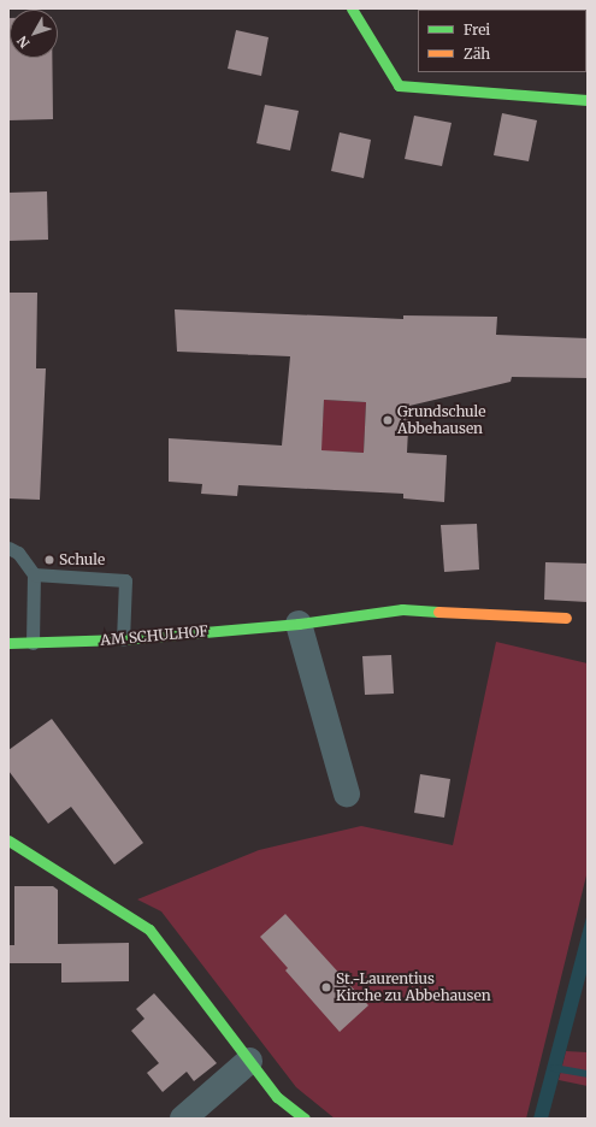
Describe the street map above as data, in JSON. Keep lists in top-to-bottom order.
{
  "streets": {
    "street": ["AM SCHULHOF"]
  },
  "places": ["Grundschule Abbehausen", "Schule", "St.-Laurentius Kirche zu Abbehausen"],
  "legend": ["Frei", "Zäh"],
  "north": "bottom left"
}
